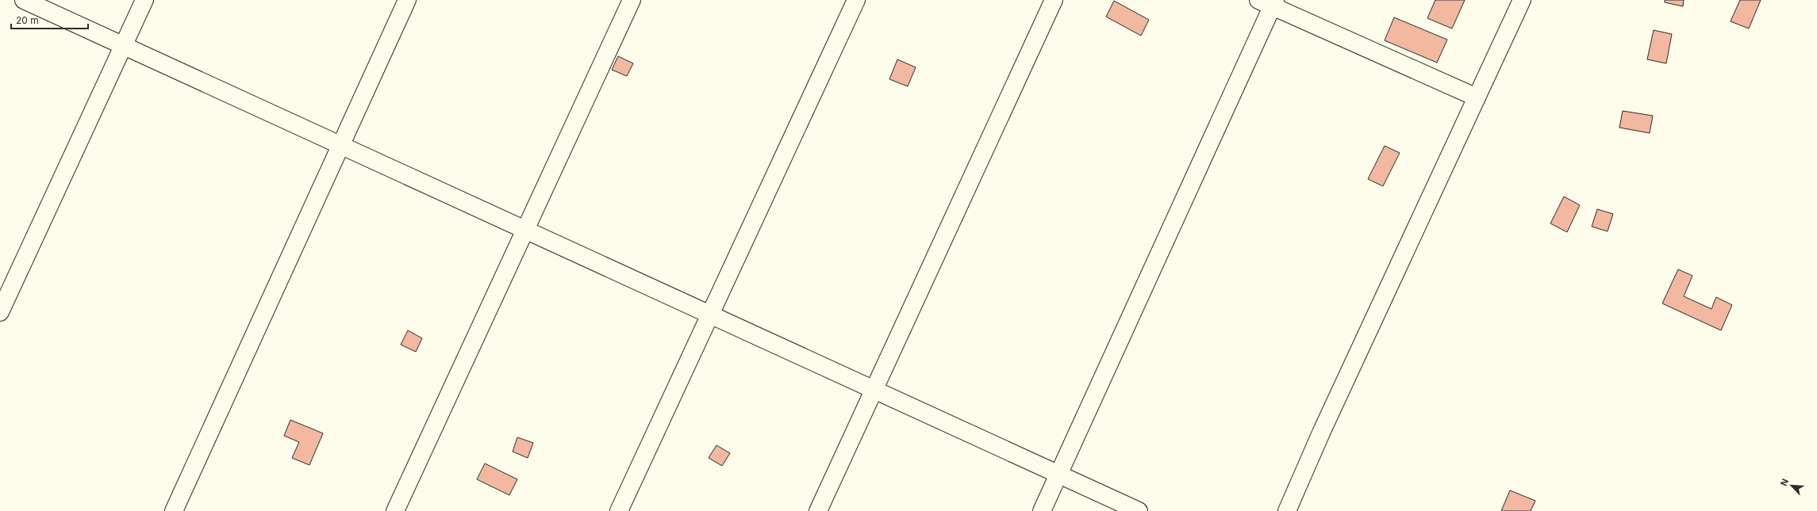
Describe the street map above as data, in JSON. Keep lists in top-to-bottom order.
{
  "scale_bar": "20 m",
  "north": "top left"
}
